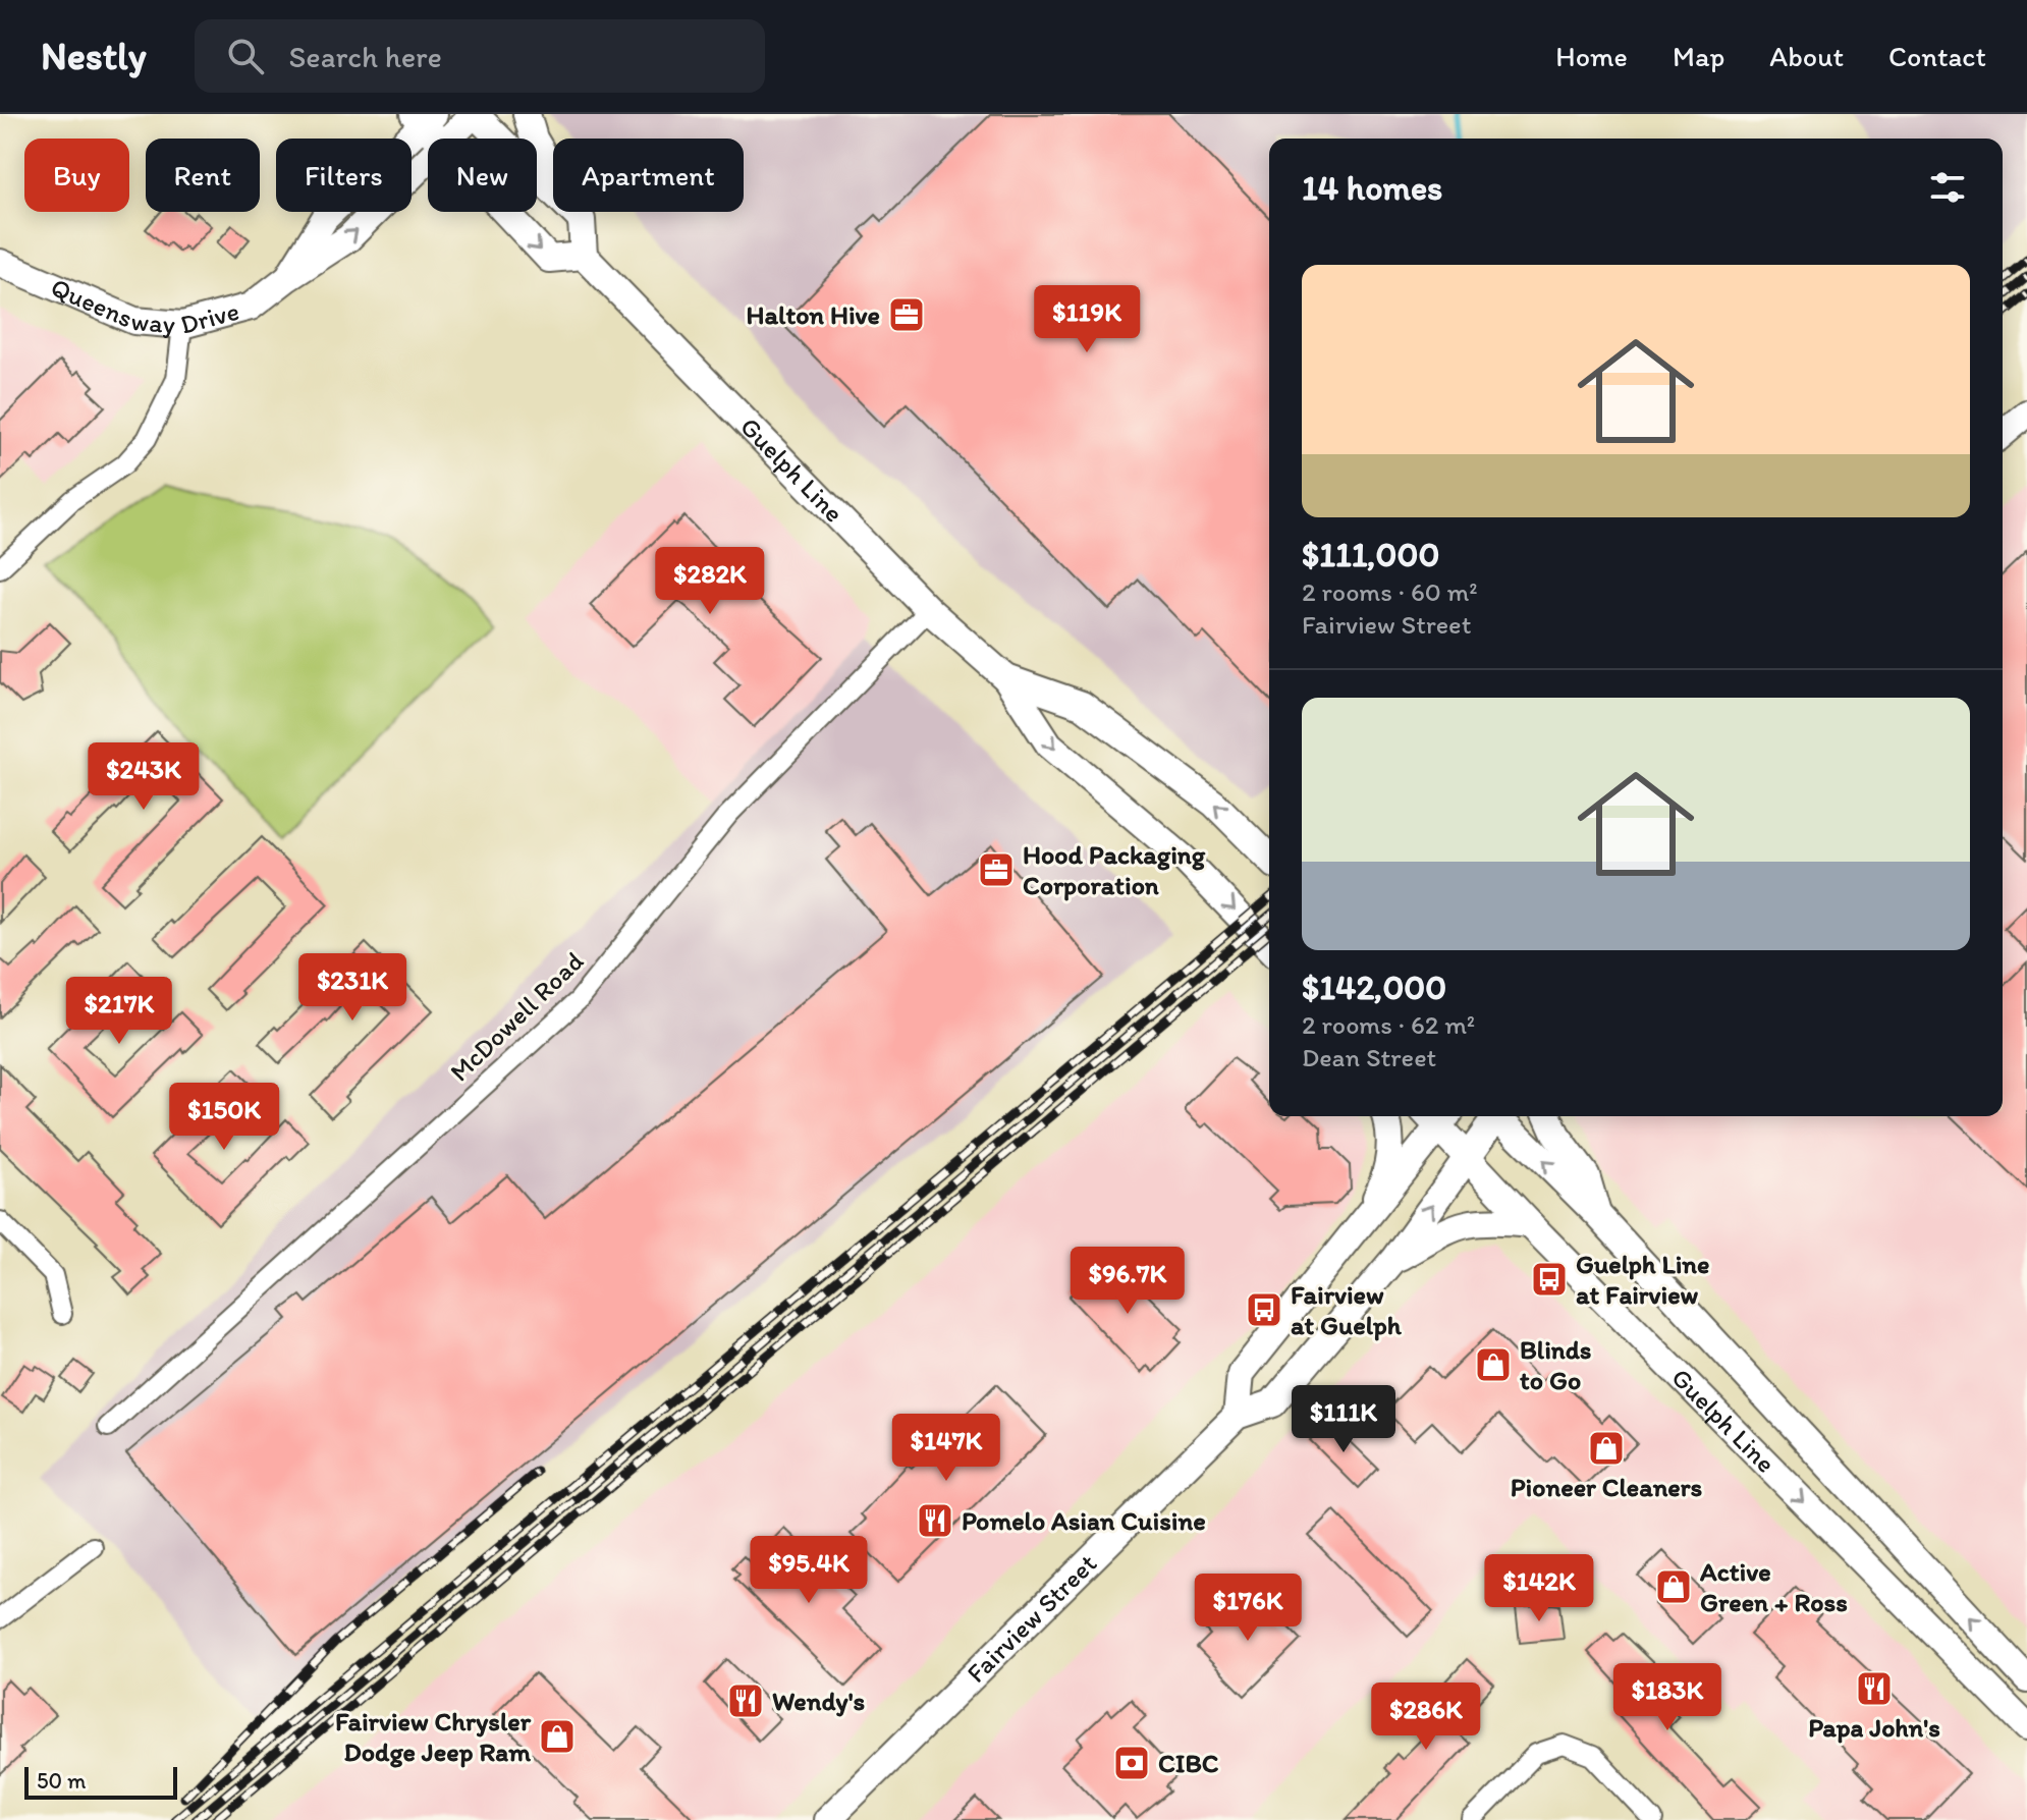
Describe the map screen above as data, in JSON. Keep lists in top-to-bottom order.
{
  "streets": {
    "main road": ["Queensway Drive", "Guelph Line", "Fairview Street"],
    "street": ["McDowell Road"]
  },
  "crossings": [
    ["Guelph Line", "McDowell Road"],
    ["Guelph Line", "Fairview Street"]
  ],
  "places": {
    "office": ["Halton Hive", "Hood Packaging Corporation"],
    "bus stop": ["Guelph Line at Fairview", "Fairview at Guelph"],
    "shop": [
      "Blinds to Go",
      "Pioneer Cleaners",
      "Active Green + Ross",
      "Fairview Chrysler Dodge Jeep Ram"
    ],
    "restaurant": ["Pomelo Asian Cuisine", "Papa John's", "Wendy's"],
    "bank": ["CIBC"]
  },
  "scale_bar": "50 m",
  "page": {
    "header": "Nestly",
    "search": "Search here",
    "nav": [
      "Home",
      "Map",
      "About",
      "Contact"
    ],
    "chip": [
      "Buy",
      "Rent",
      "Filters",
      "New",
      "Apartment"
    ],
    "heading": "14 homes",
    "list": [
      {
        "name": "$111,000",
        "note": "2 rooms · 60 m² · Fairview Street"
      },
      {
        "name": "$142,000",
        "note": "2 rooms · 62 m² · Dean Street"
      }
    ],
    "price": [
      "$119K",
      "$282K",
      "$243K",
      "$231K",
      "$217K",
      "$150K",
      "$96.7K",
      "$111K",
      "$147K",
      "$95.4K",
      "$142K",
      "$176K",
      "$183K",
      "$286K"
    ],
    "scale": "50 m"
  }
}
